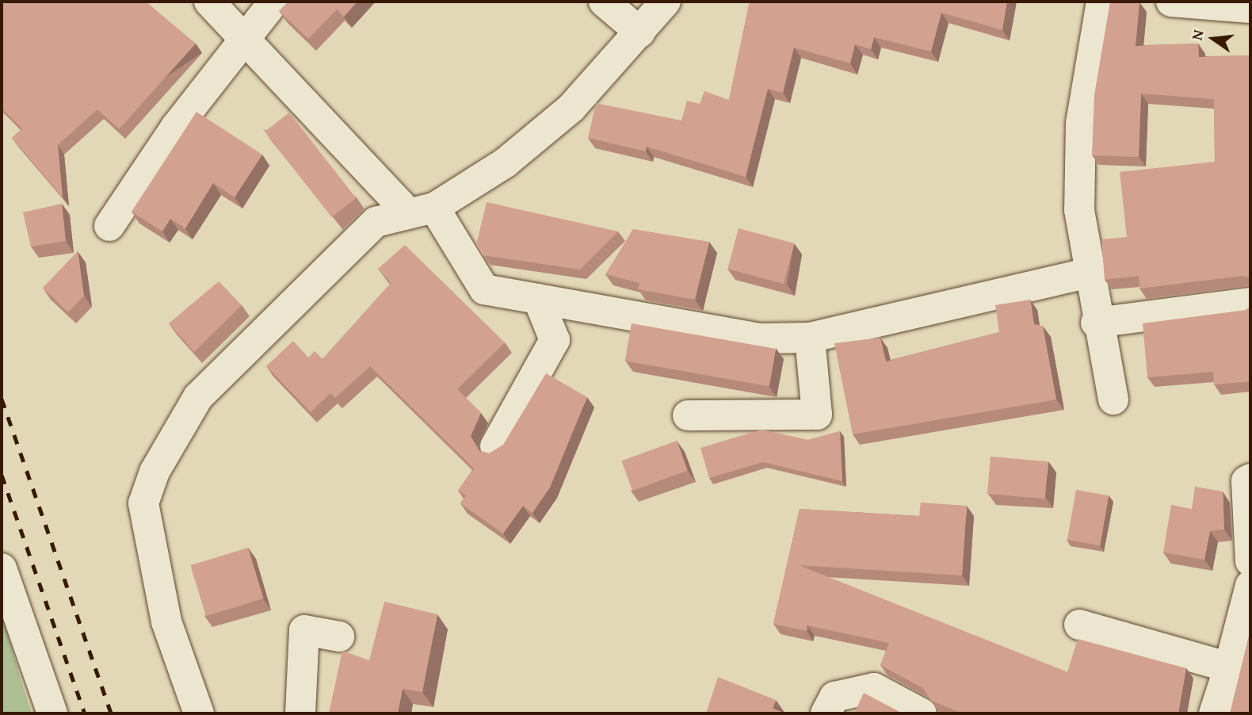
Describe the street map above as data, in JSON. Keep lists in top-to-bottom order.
{
  "north": "left"
}
